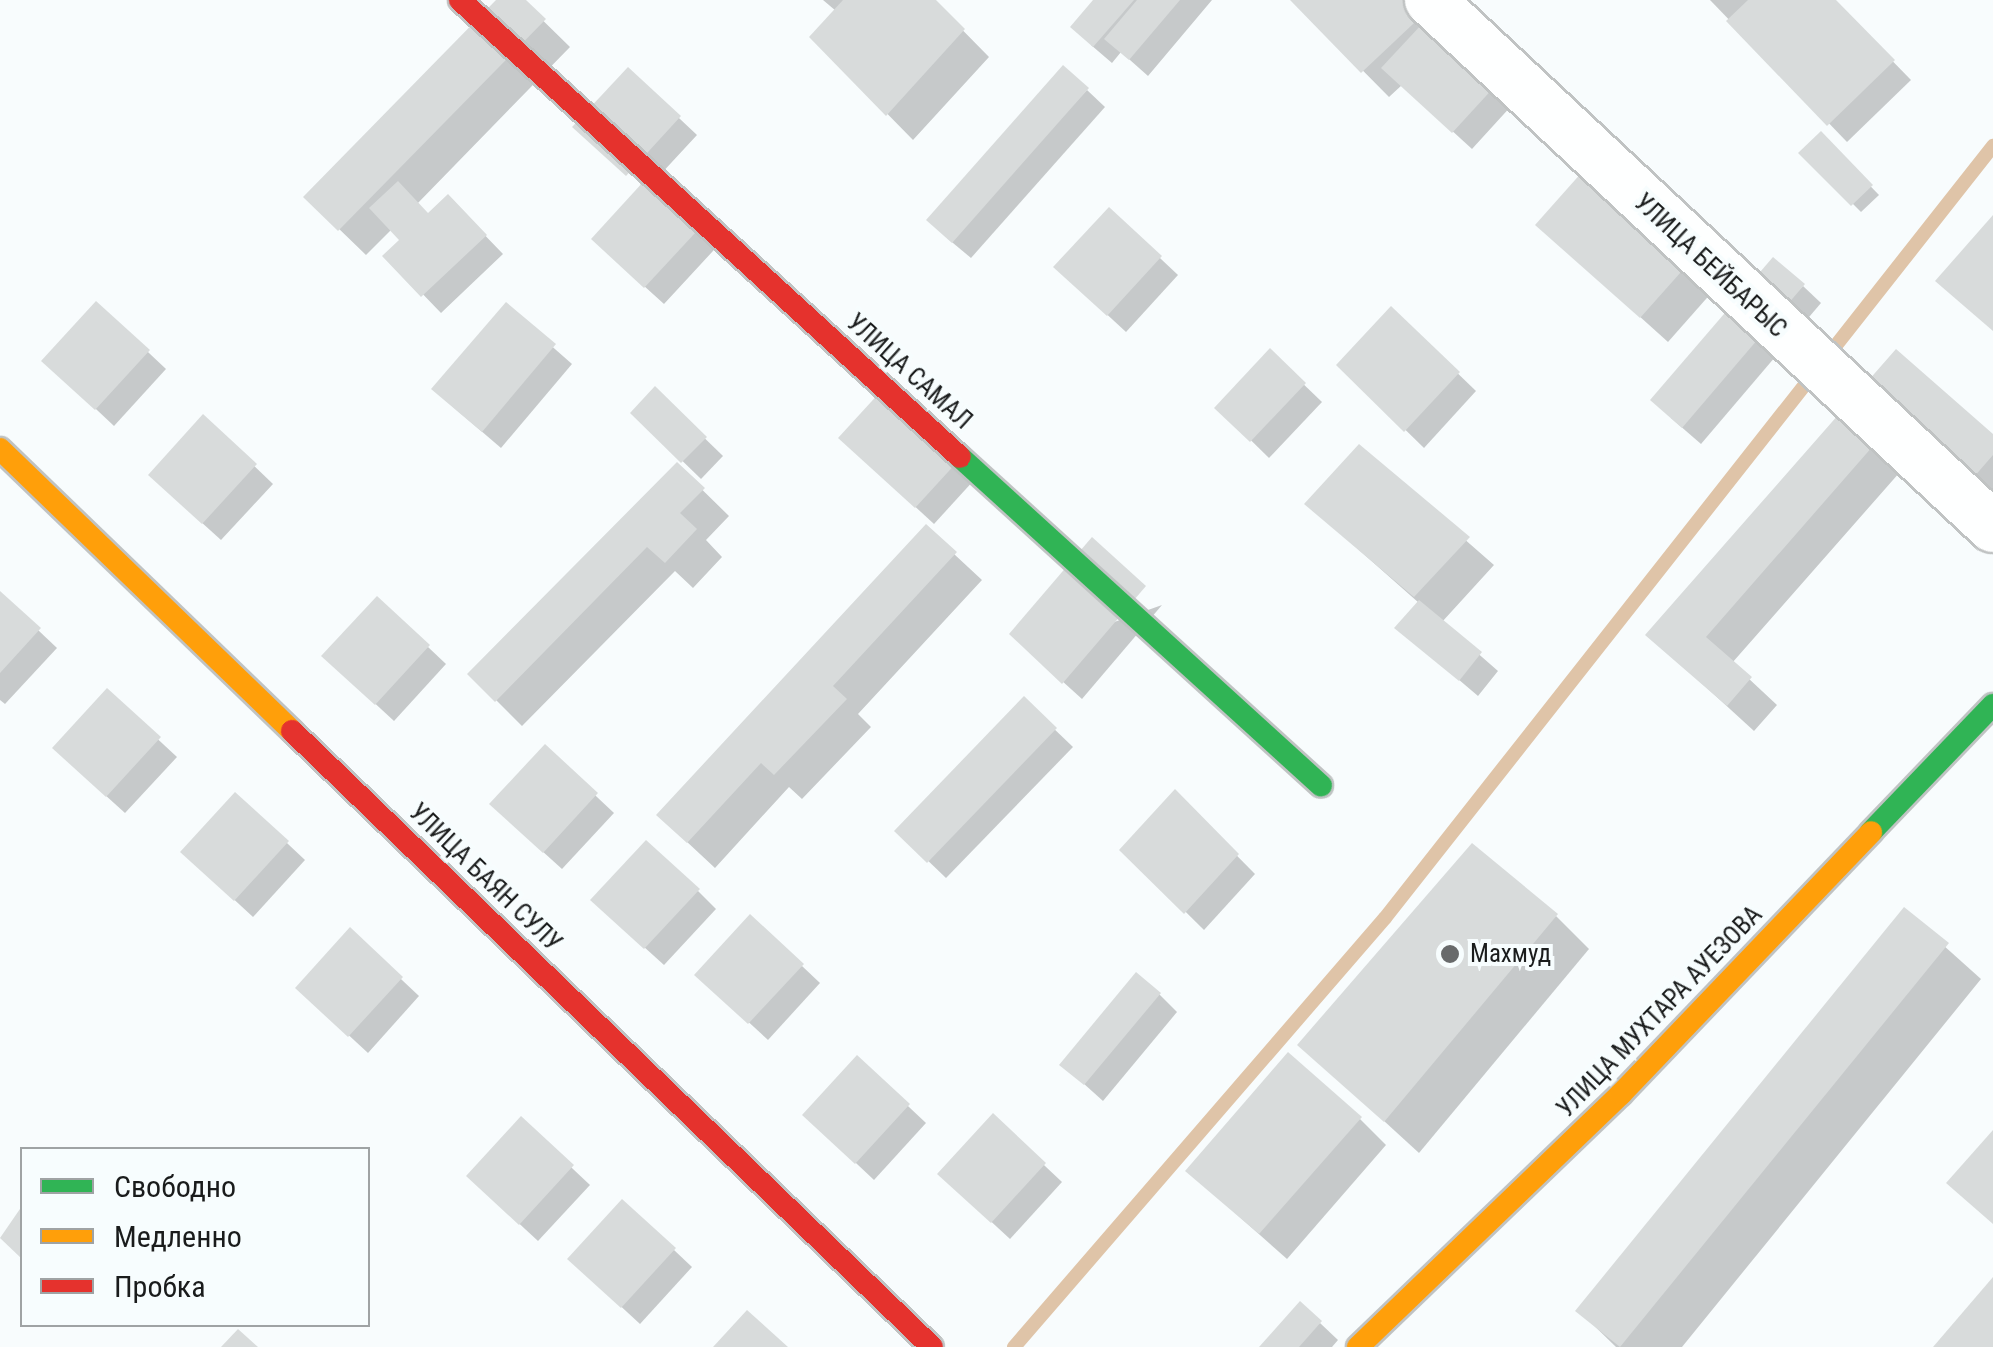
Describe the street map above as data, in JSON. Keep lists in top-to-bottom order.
{
  "streets": {
    "street": [
      "УЛИЦА БЕЙБАРЫС",
      "УЛИЦА САМАЛ",
      "УЛИЦА БАЯН СУЛУ",
      "УЛИЦА МУХТАРА АУЕЗОВА"
    ]
  },
  "places": ["Махмуд"],
  "legend": ["Свободно", "Медленно", "Пробка"]
}
